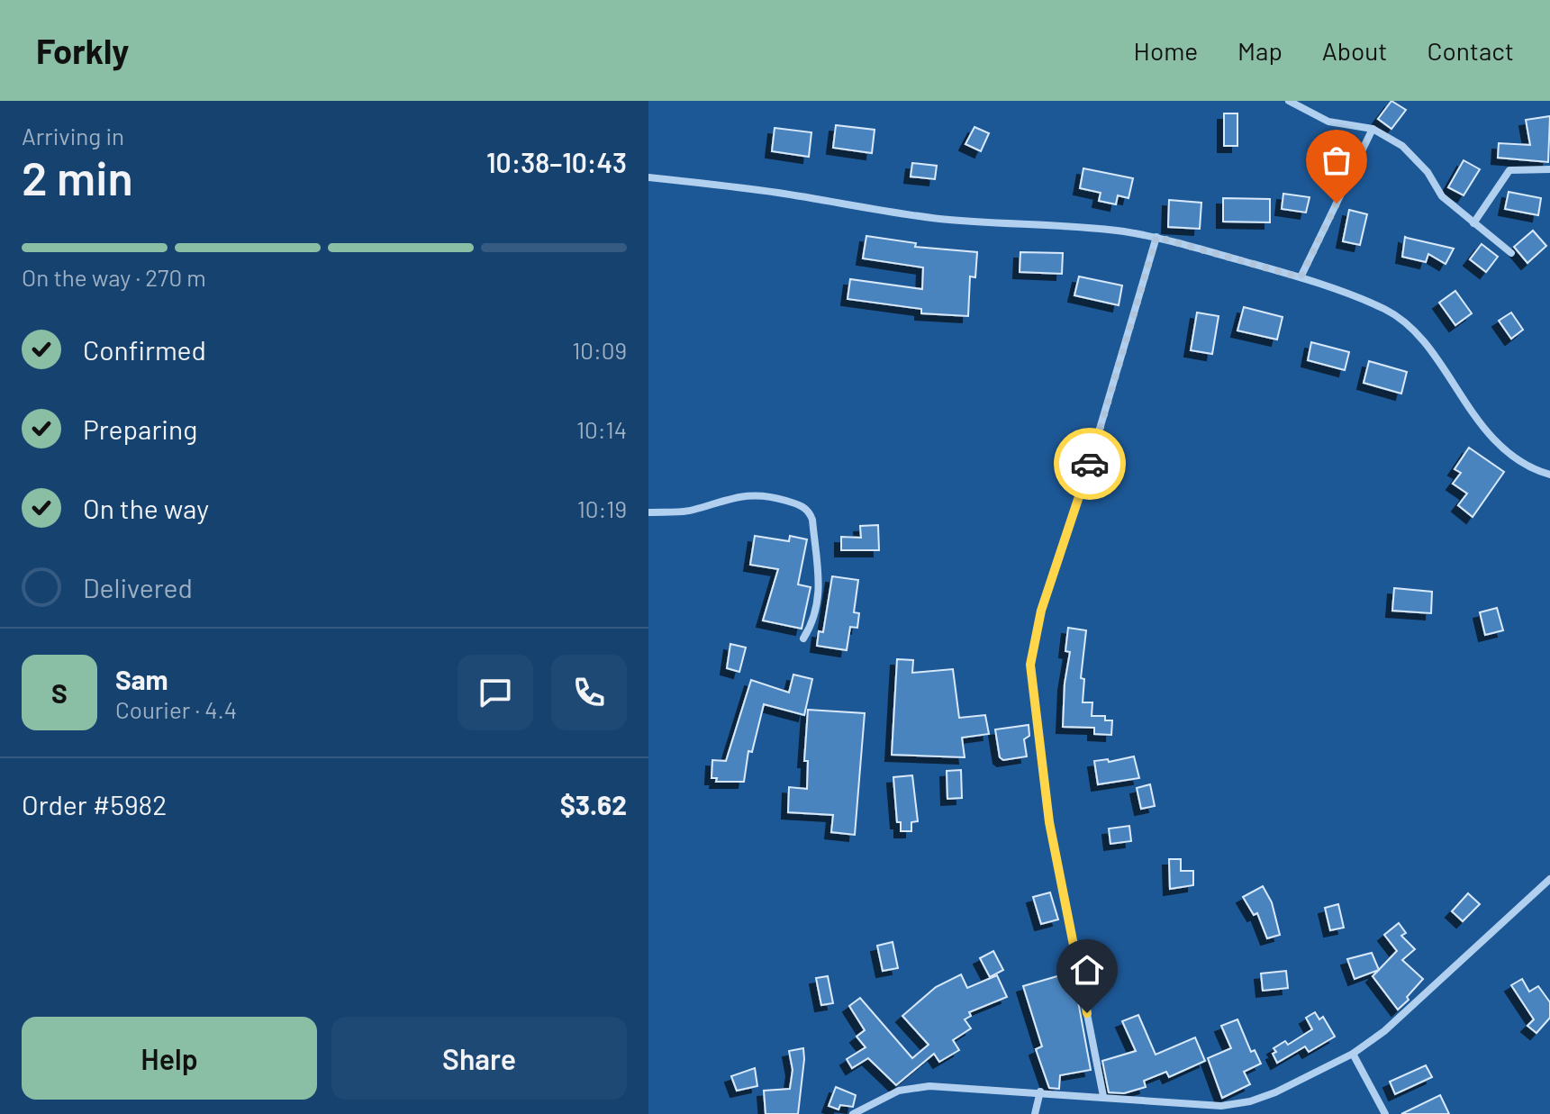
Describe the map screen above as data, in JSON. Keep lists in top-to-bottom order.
{
  "page": {
    "header": "Forkly",
    "nav": [
      "Home",
      "Map",
      "About",
      "Contact"
    ],
    "heading": ["2 min", "Arriving in", "10:38–10:43"],
    "panel": [
      "Sam",
      "Courier · 4.4",
      "Order #5982",
      "$3.62"
    ],
    "bar": "On the way · 270 m",
    "list": [
      ["Confirmed", "10:09"],
      ["Preparing", "10:14"],
      ["On the way", "10:19"],
      "Delivered"
    ],
    "round": "S",
    "buttons": ["Help", "Share"]
  }
}
